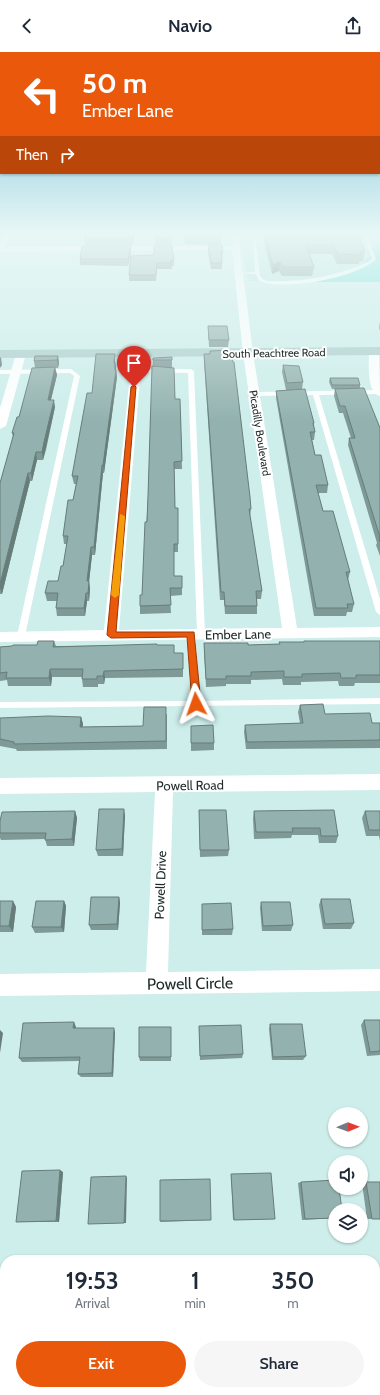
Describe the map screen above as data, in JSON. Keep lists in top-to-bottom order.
{
  "streets": {
    "main road": ["South Peachtree Road"],
    "street": [
      "Picadilly Boulevard",
      "Ember Lane",
      "Powell Road",
      "Powell Drive",
      "Powell Circle"
    ]
  },
  "crossings": [
    ["South Peachtree Road", "Picadilly Boulevard"],
    ["Picadilly Boulevard", "Ember Lane"],
    ["Powell Road", "Powell Drive"],
    ["Powell Drive", "Powell Circle"]
  ],
  "north": "right",
  "page": {
    "header": "Navio",
    "turn": ["50 m", "Ember Lane"],
    "then": "Then",
    "eta": [
      "19:53",
      "Arrival",
      "1",
      "min",
      "350",
      "m"
    ],
    "buttons": ["Exit", "Share"]
  }
}
